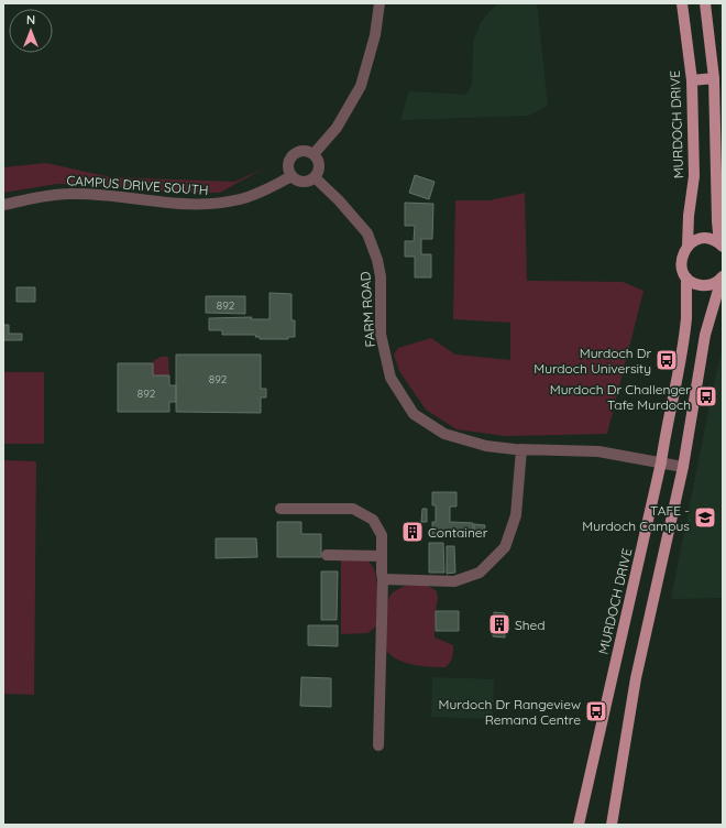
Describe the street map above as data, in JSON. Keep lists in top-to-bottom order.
{
  "streets": {
    "main road": ["MURDOCH DRIVE"],
    "street": ["CAMPUS DRIVE SOUTH", "FARM ROAD"]
  },
  "crossings": [
    ["MURDOCH DRIVE", "FARM ROAD"],
    ["CAMPUS DRIVE SOUTH", "FARM ROAD"]
  ],
  "places": {
    "bus stop": ["Murdoch Dr Murdoch University", "Murdoch Dr Challenger Tafe Murdoch", "Murdoch Dr Rangeview Remand Centre"],
    "school or university": ["TAFE - Murdoch Campus"],
    "building": ["Container", "Shed"]
  },
  "house_numbers": ["892", "892", "892"],
  "north": "top"
}
